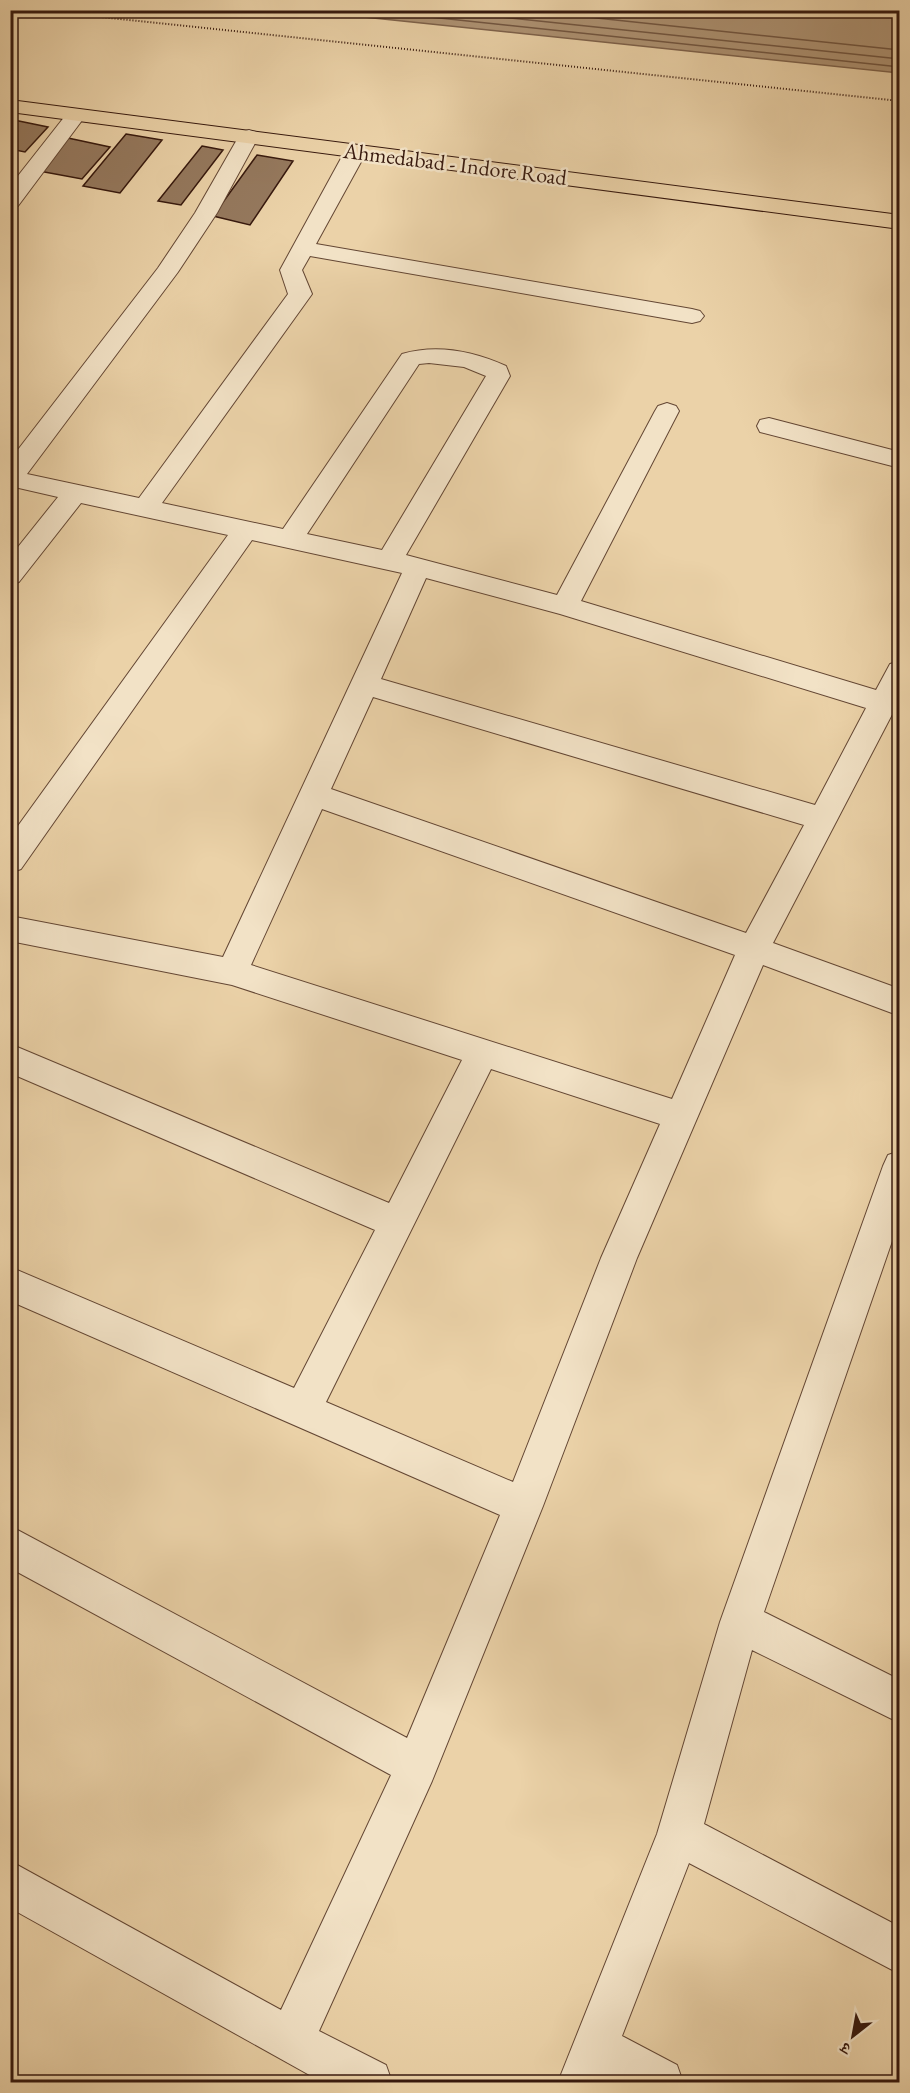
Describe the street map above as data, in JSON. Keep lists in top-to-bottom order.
{
  "streets": {
    "highway": ["Ahmedabad - Indore Road"]
  },
  "north": "bottom left"
}
